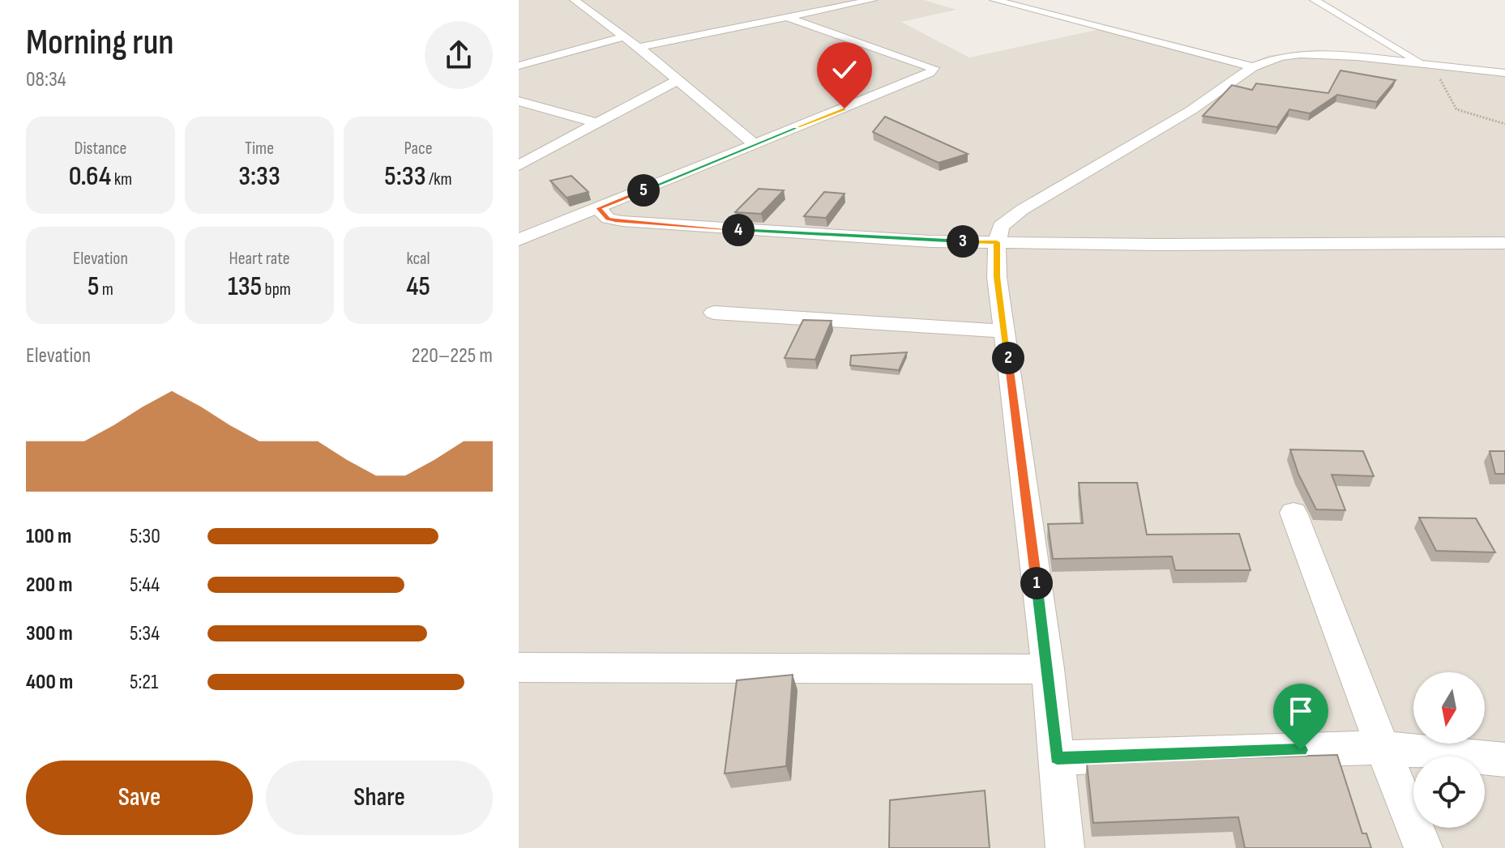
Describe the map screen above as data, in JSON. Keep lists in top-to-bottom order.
{
  "north": "bottom",
  "page": {
    "heading": ["Morning run", "08:34"],
    "stats": [
      ["Distance", "0.64 km"],
      ["Time", "3:33"],
      ["Pace", "5:33 /km"],
      ["Elevation", "5 m"],
      ["Heart rate", "135 bpm"],
      ["kcal", "45"]
    ],
    "pins": [
      "5",
      "4",
      "3",
      "2",
      "1"
    ],
    "chart": ["Elevation", "220–225 m"],
    "list": [
      {
        "name": "100 m",
        "note": "5:30"
      },
      {
        "name": "200 m",
        "note": "5:44"
      },
      {
        "name": "300 m",
        "note": "5:34"
      },
      {
        "name": "400 m",
        "note": "5:21"
      }
    ],
    "buttons": ["Save", "Share"]
  }
}
